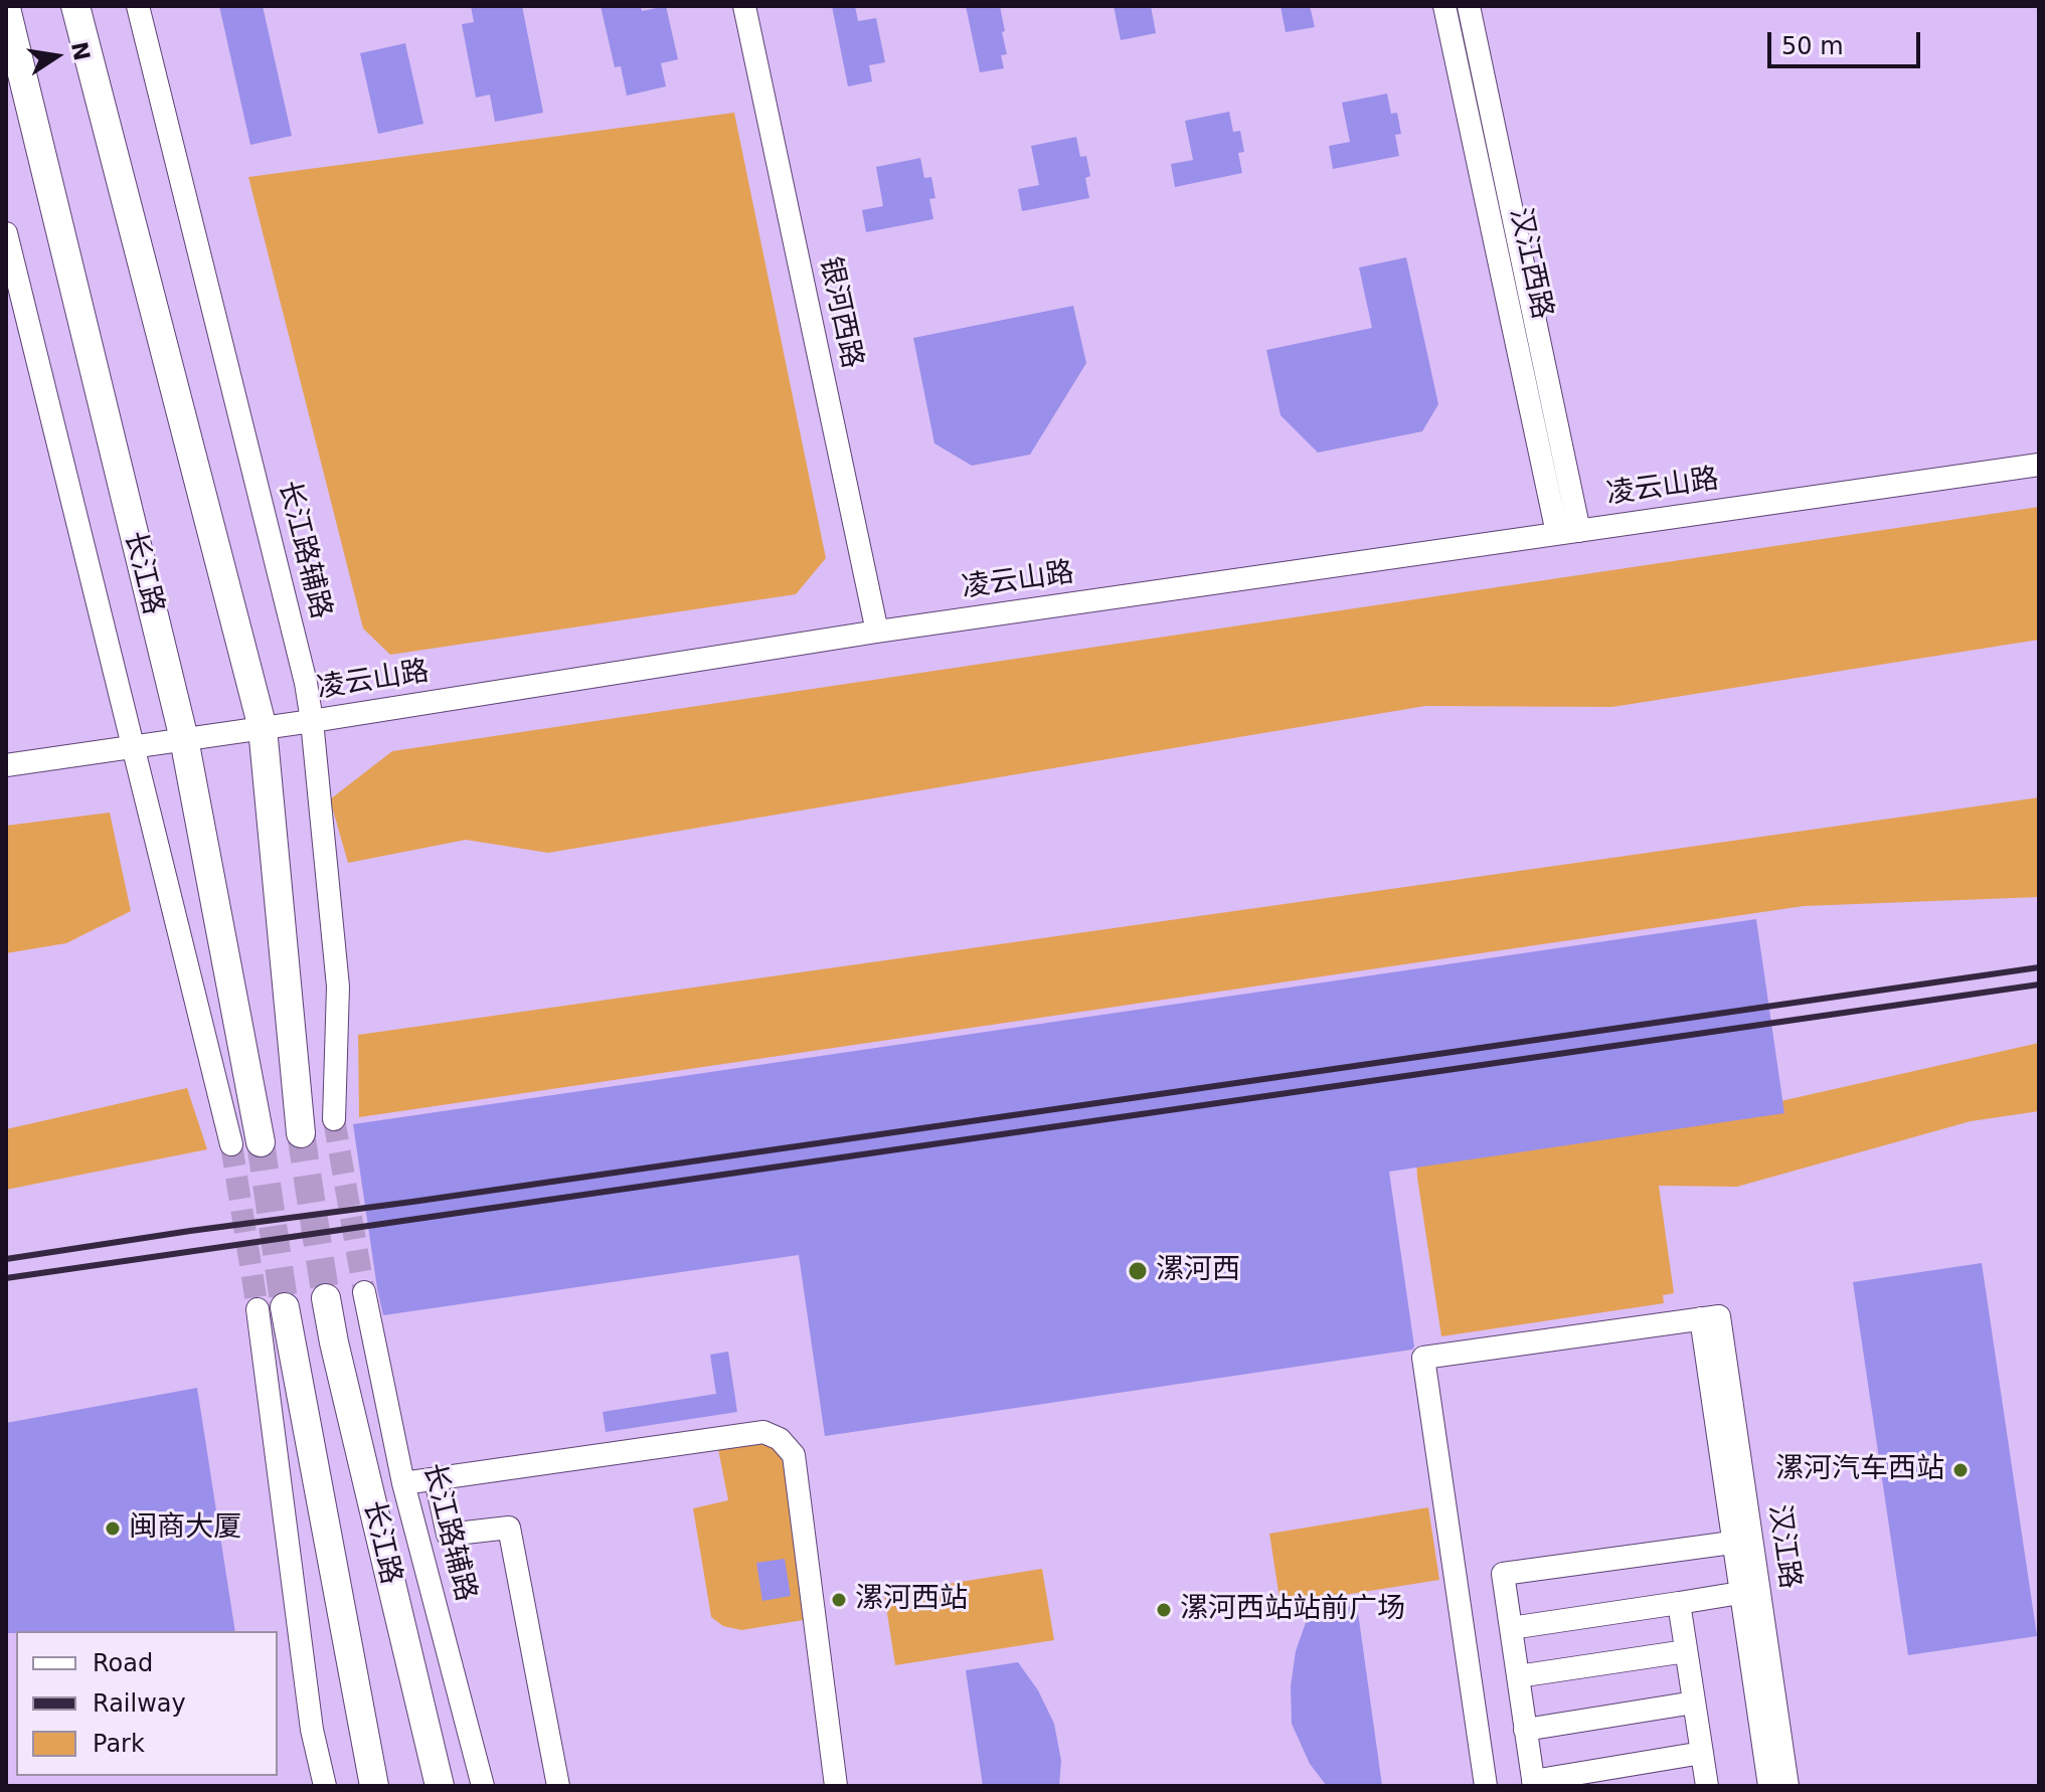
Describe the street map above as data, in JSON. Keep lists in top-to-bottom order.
{
  "streets": {
    "main road": ["长江路"],
    "street": [
      "汉江西路",
      "银河西路",
      "凌云山路",
      "长江路辅路",
      "汉江路"
    ]
  },
  "crossings": [
    ["汉江西路", "凌云山路"],
    ["银河西路", "凌云山路"],
    ["凌云山路", "长江路辅路"],
    ["凌云山路", "长江路"]
  ],
  "places": [
    "漯河西",
    "漯河汽车西站",
    "闽商大厦",
    "漯河西站",
    "漯河西站站前广场"
  ],
  "legend": ["Road", "Railway", "Park"],
  "scale_bar": "50 m",
  "north": "right"
}
